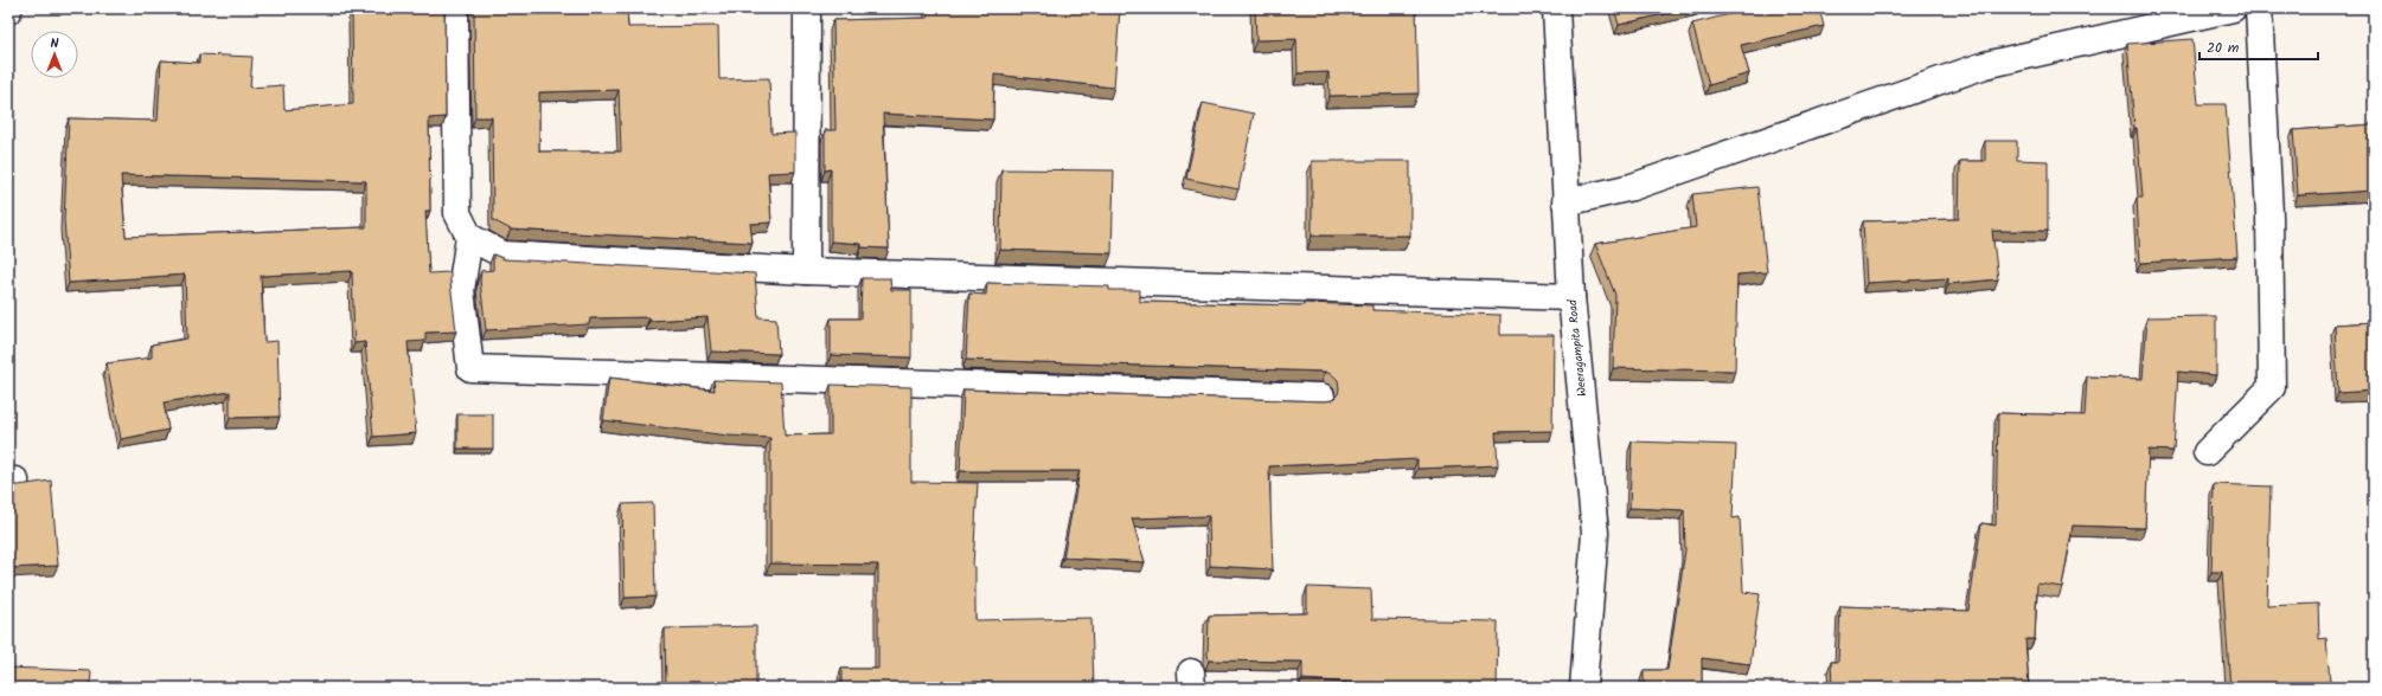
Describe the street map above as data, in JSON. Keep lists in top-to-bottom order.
{
  "streets": {
    "street": ["Weeragampita Road"]
  },
  "scale_bar": "20 m",
  "north": "top"
}
